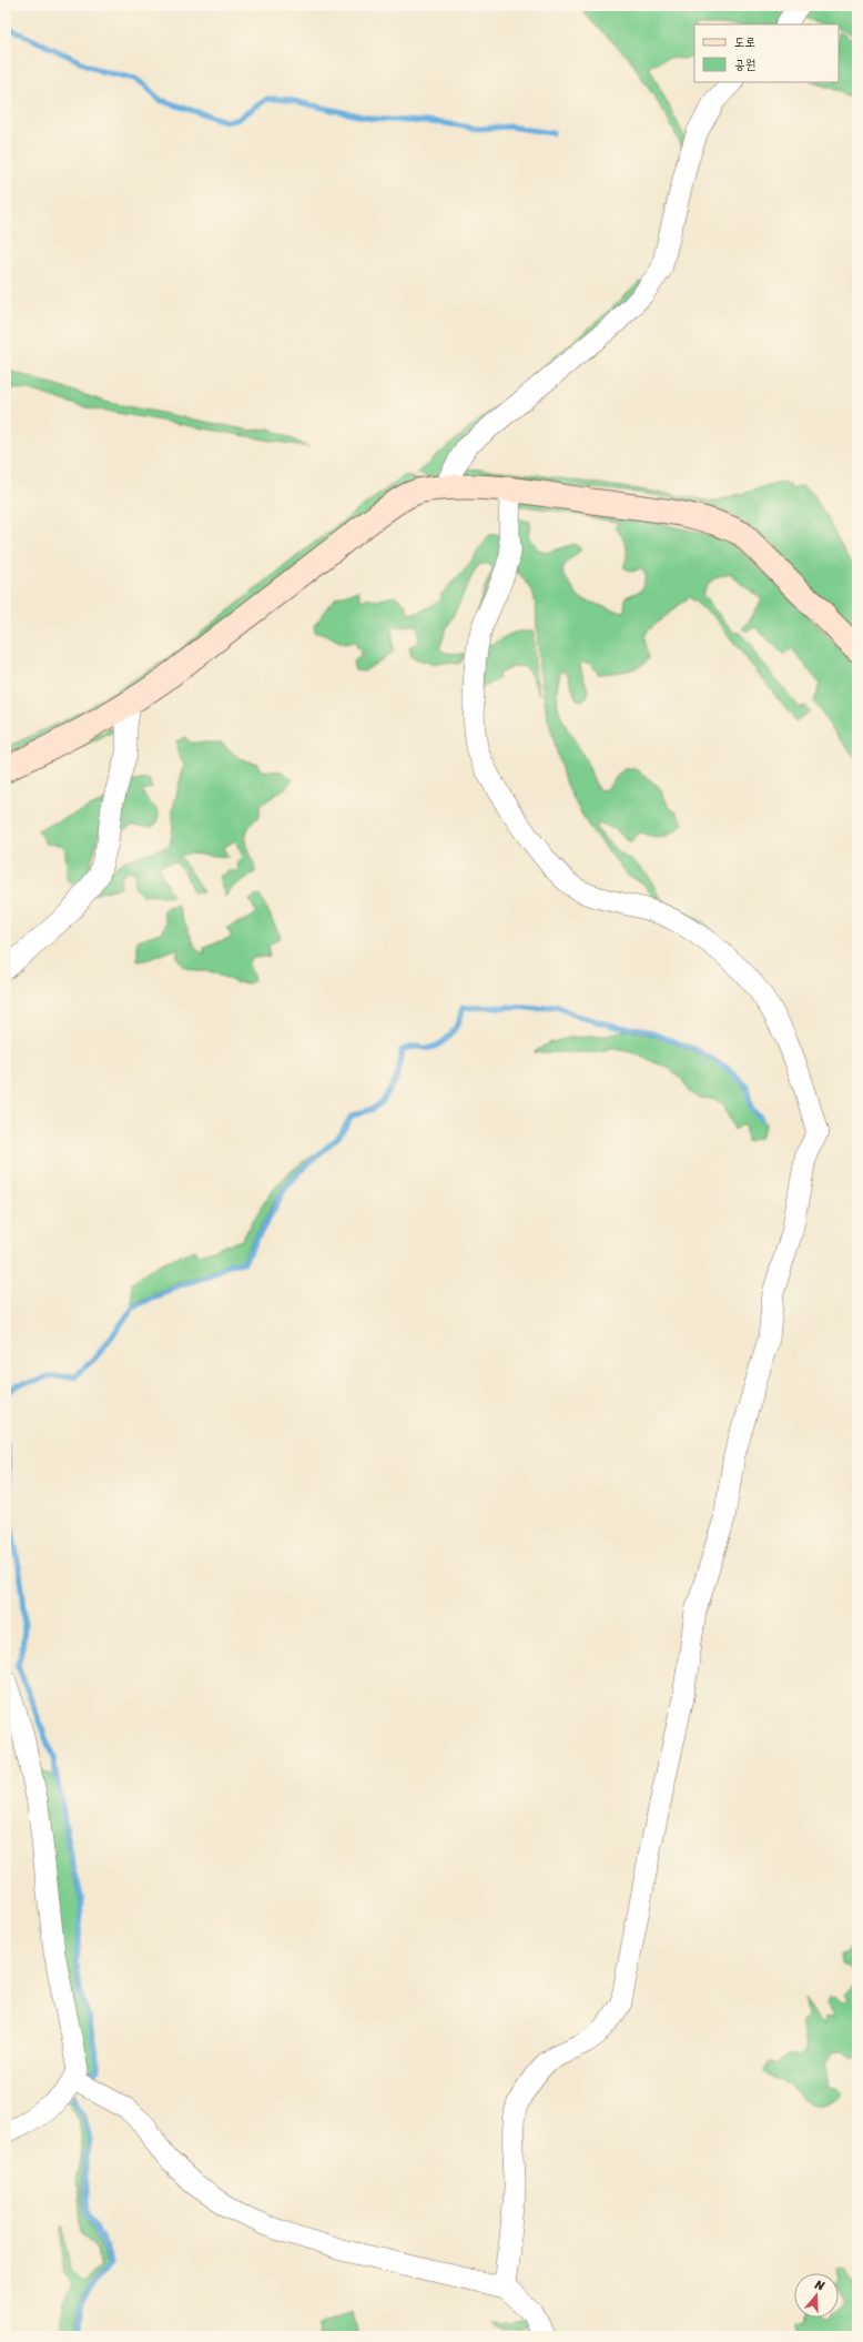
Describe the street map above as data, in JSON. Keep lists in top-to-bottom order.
{
  "legend": ["도로", "공원"],
  "north": "top"
}
